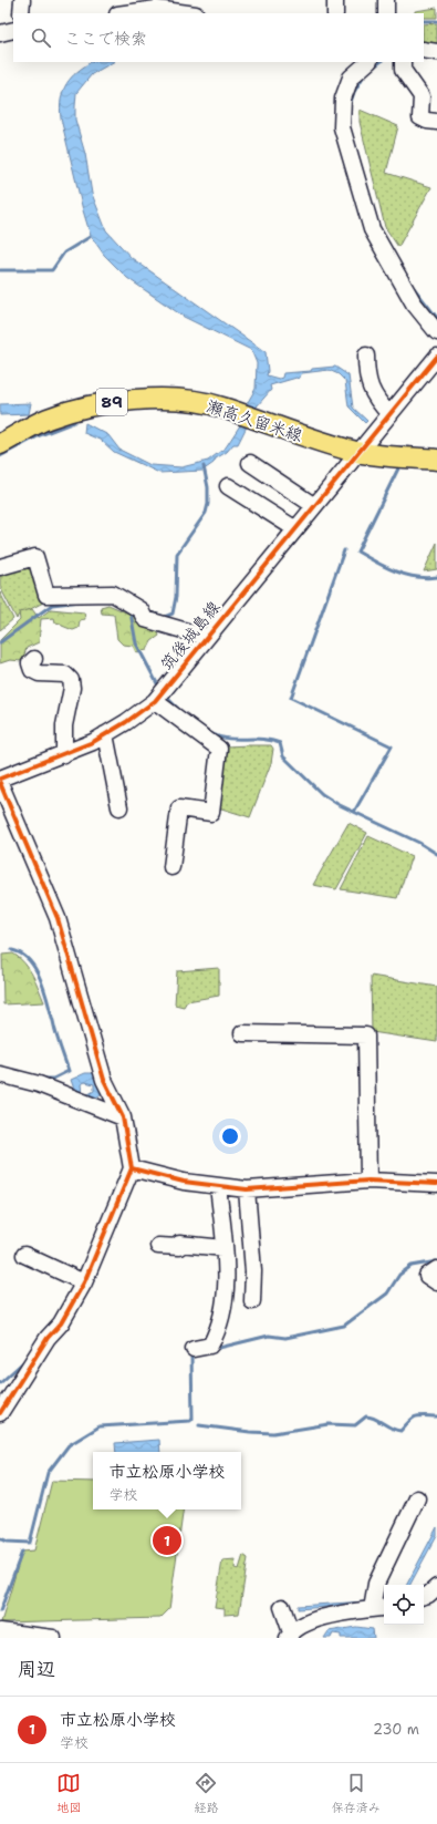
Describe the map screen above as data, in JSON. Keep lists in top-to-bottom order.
{
  "streets": {
    "main road": ["89", "瀬高久留米線"],
    "street": ["筑後城島線"]
  },
  "crossings": [
    ["瀬高久留米線", "筑後城島線"]
  ],
  "page": {
    "search": "ここで検索",
    "popup": ["市立松原小学校", "学校"],
    "pins": "1",
    "heading": "周辺",
    "list": [
      {
        "mark": "1",
        "name": "市立松原小学校",
        "note": "学校",
        "value": "230 m"
      }
    ],
    "nav": ["地図", "経路", "保存済み"]
  }
}
